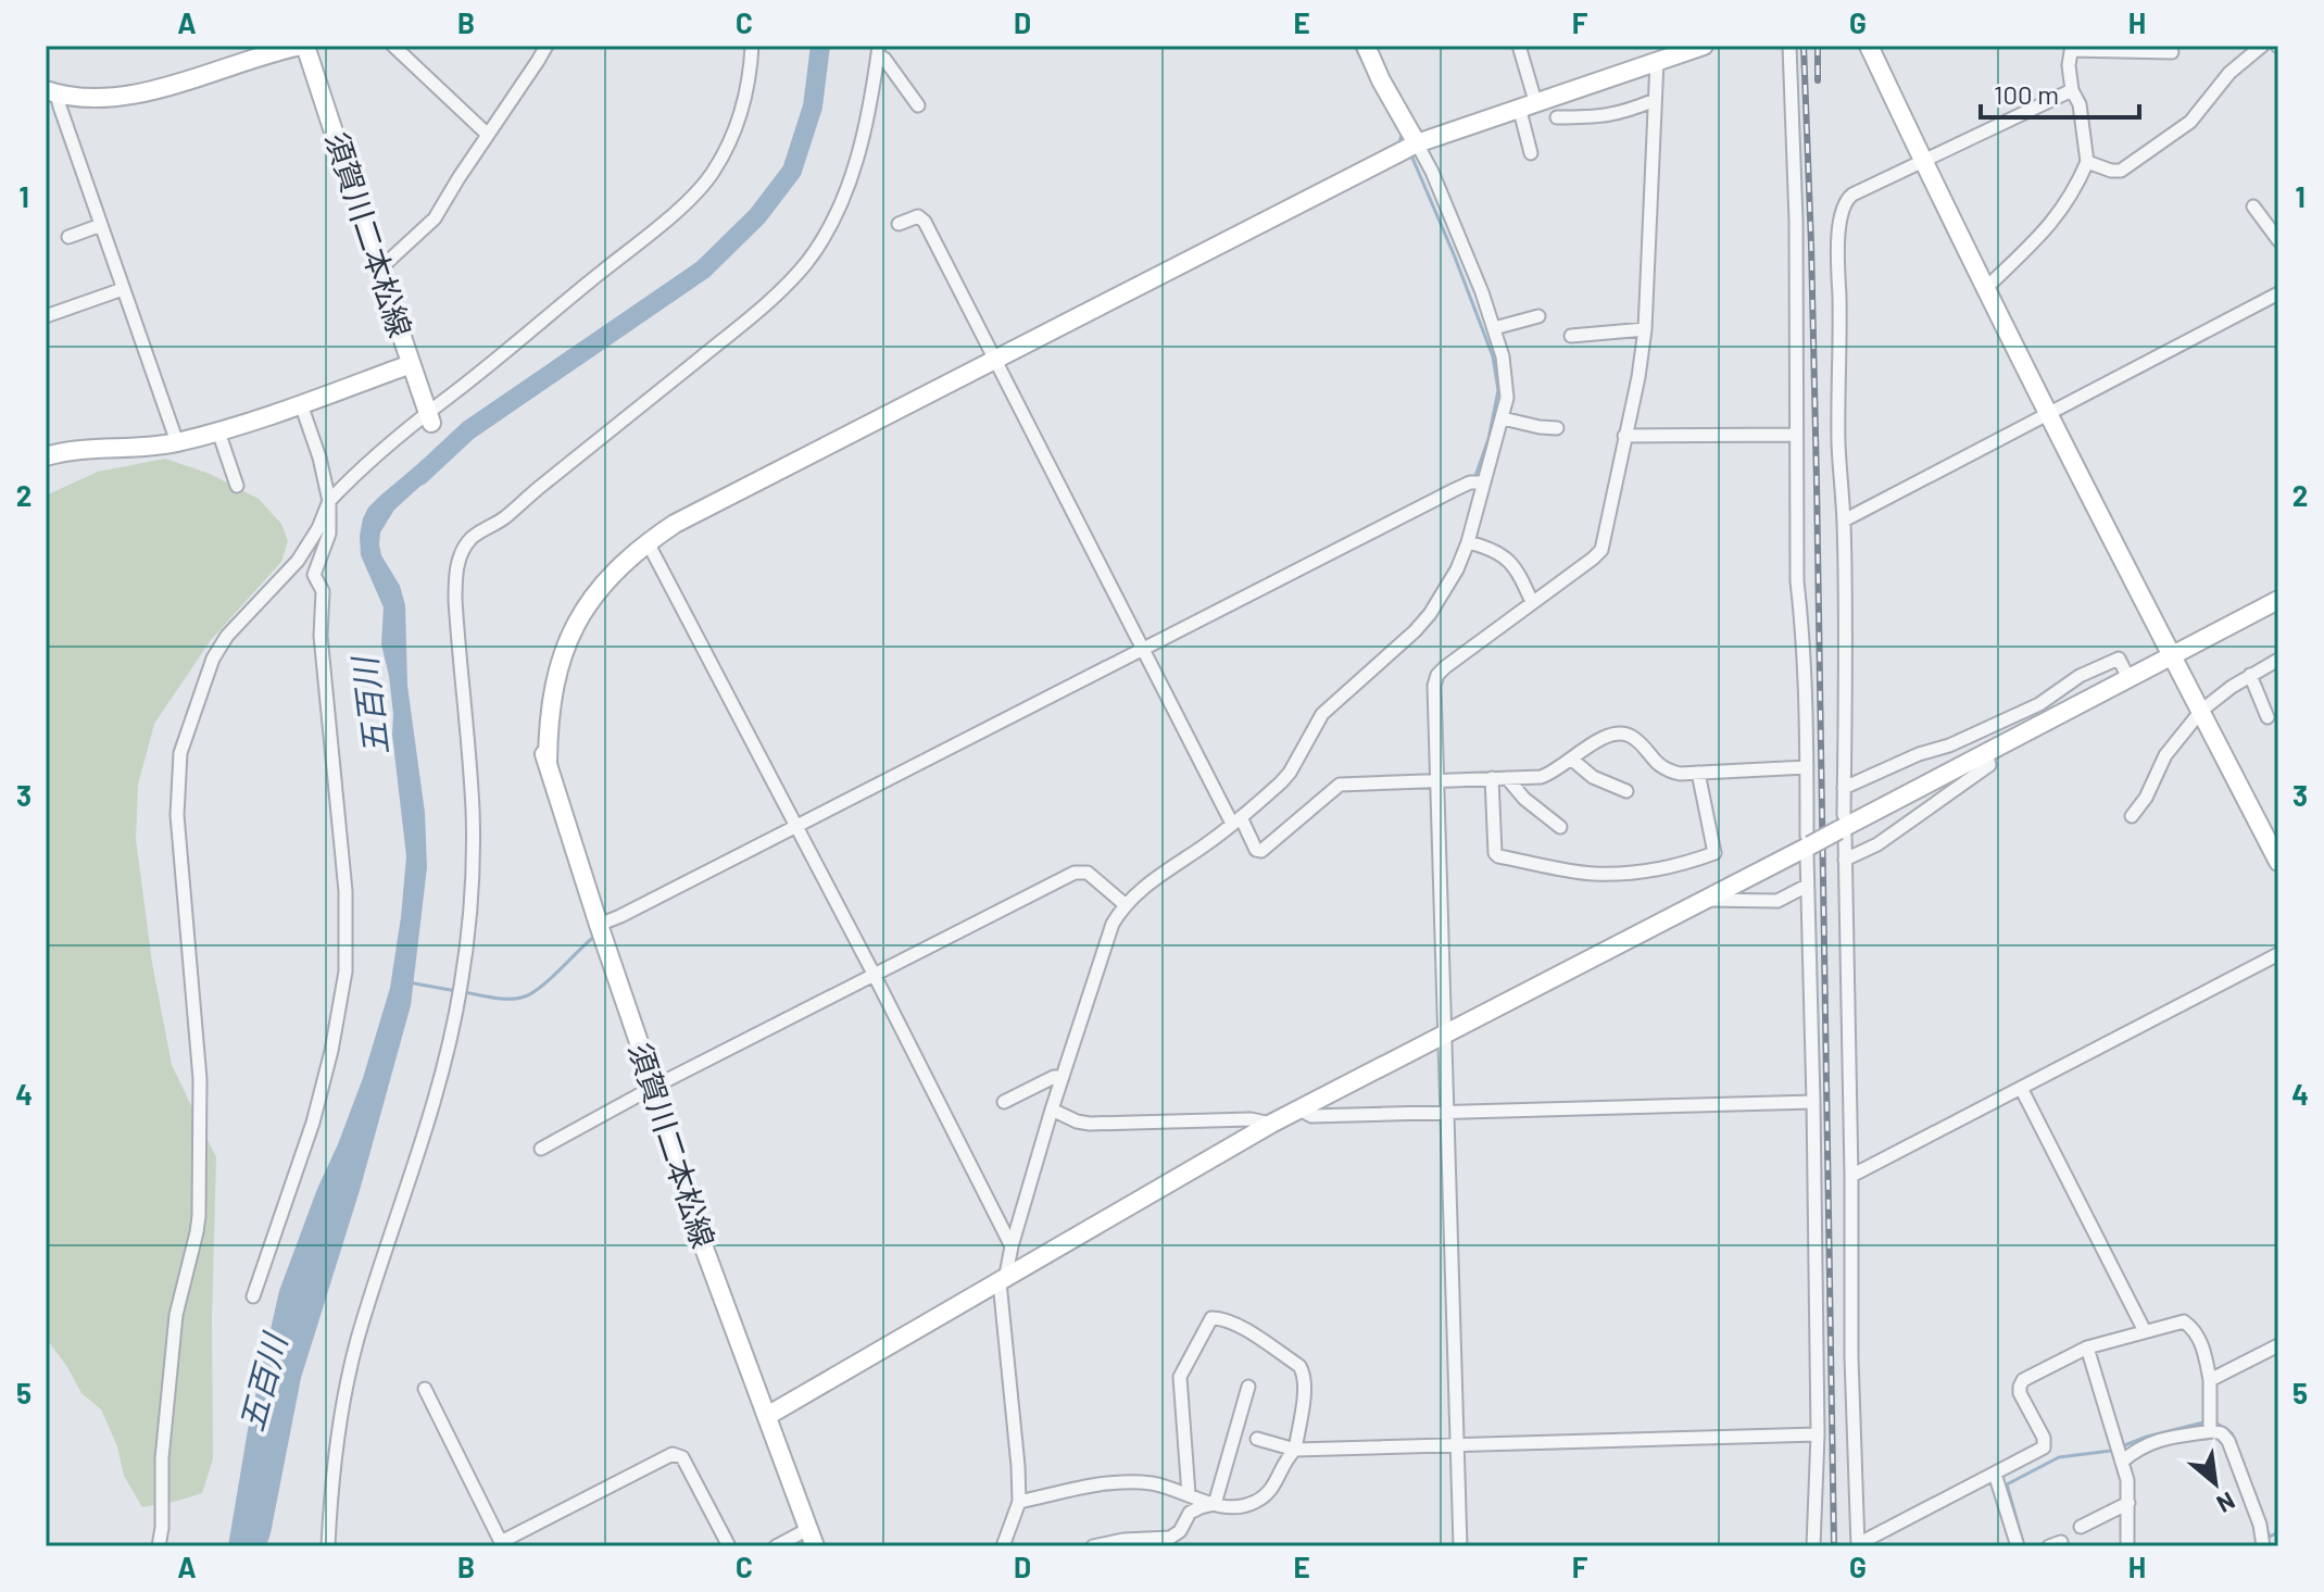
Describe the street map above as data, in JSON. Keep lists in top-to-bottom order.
{
  "streets": {
    "street": ["須賀川二本松線"]
  },
  "water": ["五百川"],
  "scale_bar": "100 m",
  "north": "bottom right",
  "grid": {
    "columns": [
      "A",
      "B",
      "C",
      "D",
      "E",
      "F",
      "G",
      "H"
    ],
    "rows": [
      "1",
      "2",
      "3",
      "4",
      "5"
    ]
  }
}
